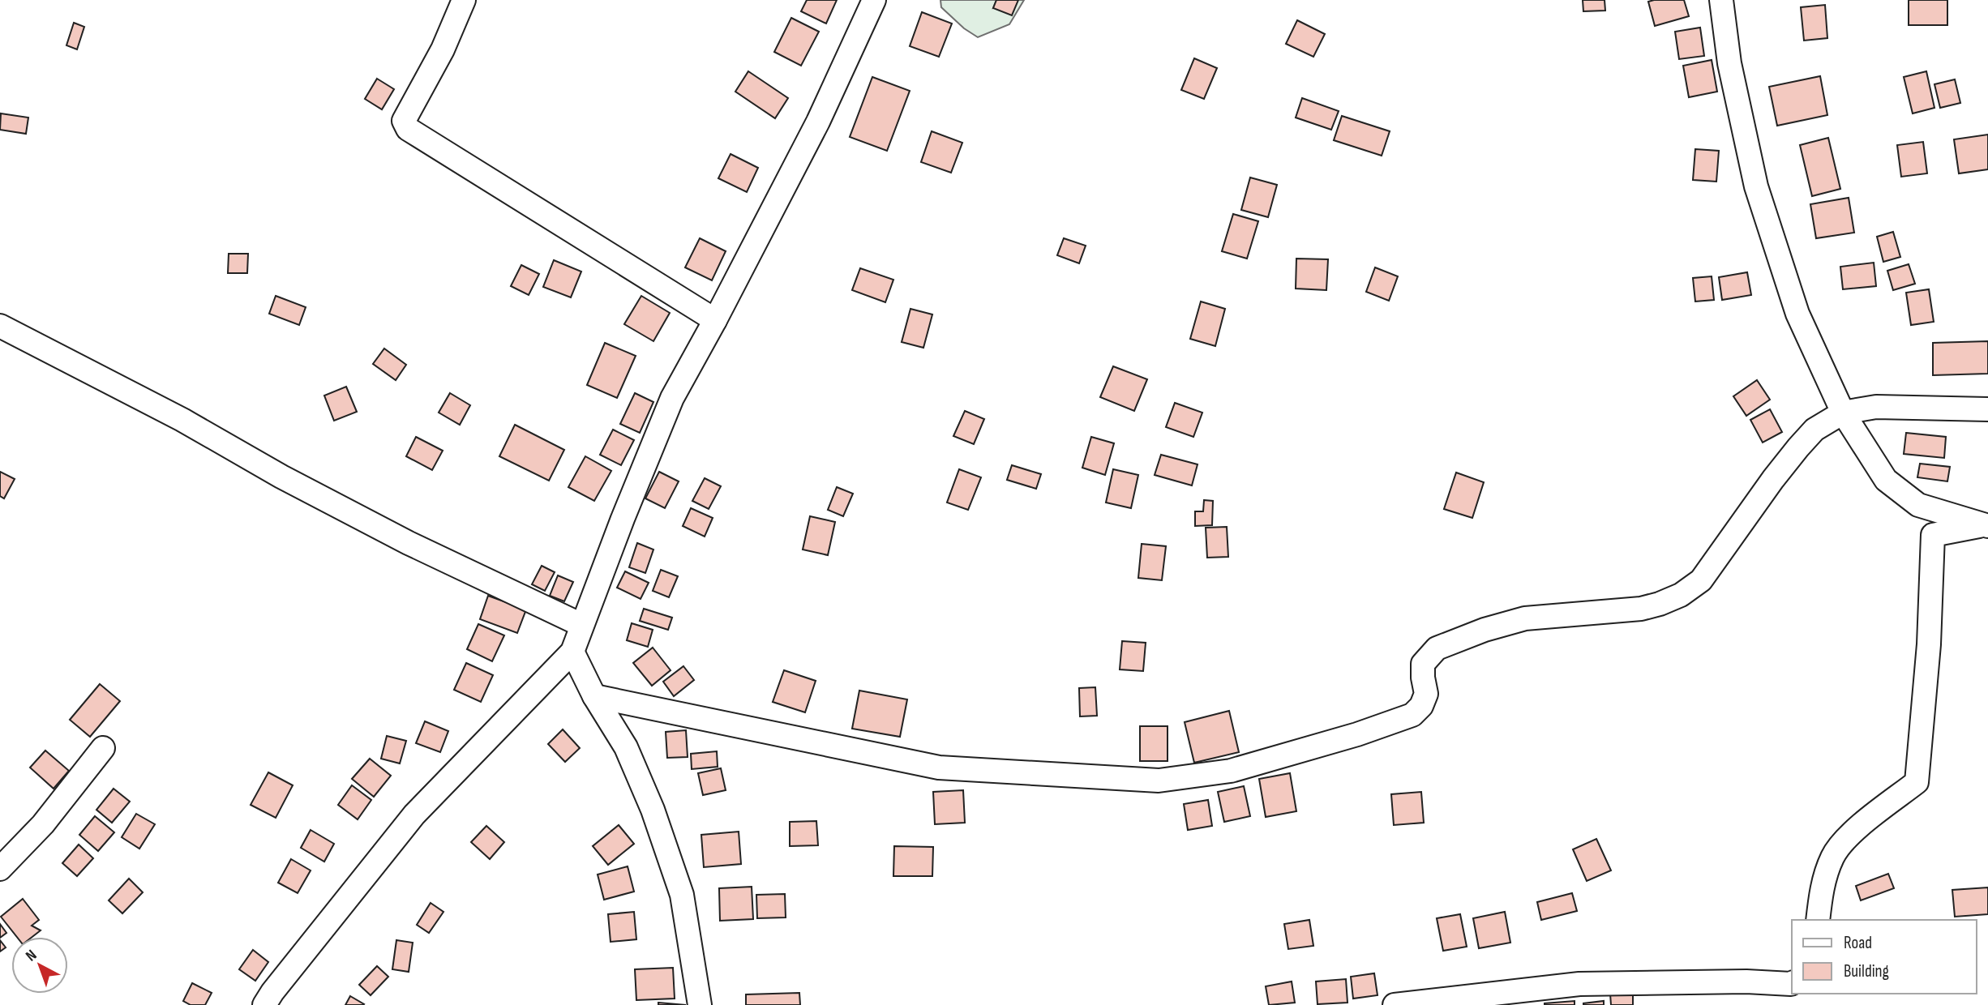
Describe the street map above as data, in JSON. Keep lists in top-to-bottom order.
{
  "legend": ["Road", "Building"],
  "north": "top left"
}
